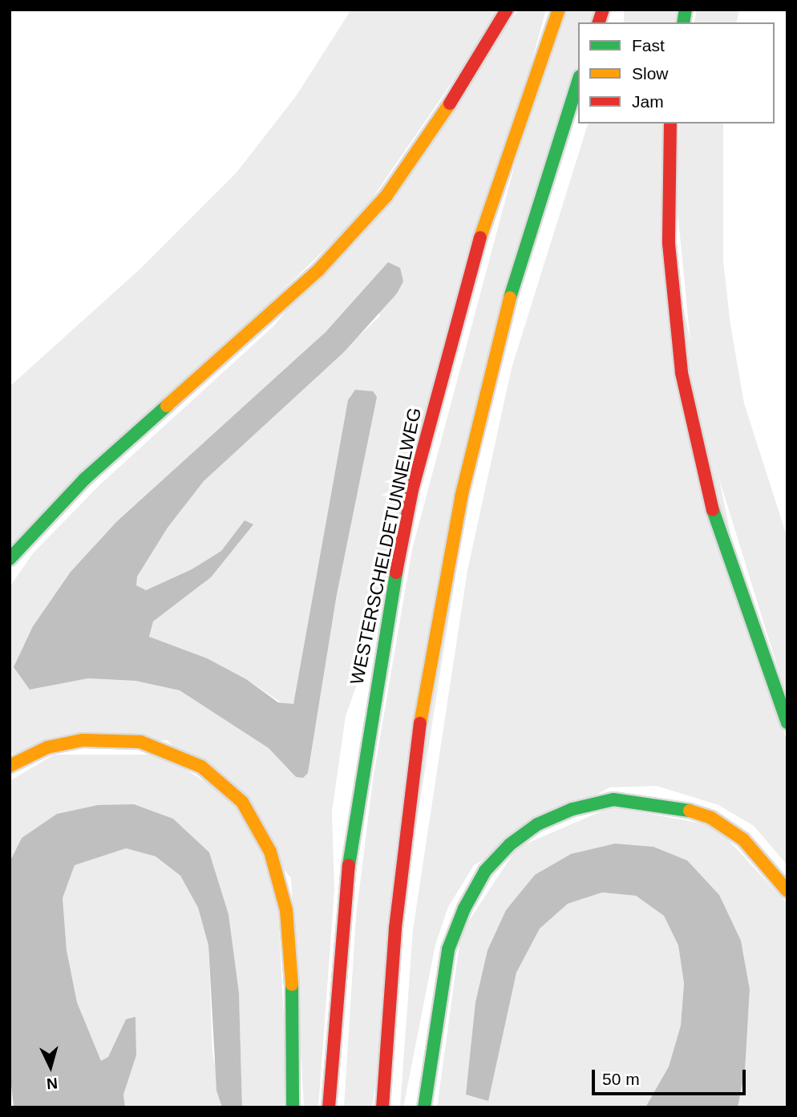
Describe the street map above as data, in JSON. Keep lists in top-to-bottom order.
{
  "streets": {
    "highway": ["WESTERSCHELDETUNNELWEG"]
  },
  "legend": ["Fast", "Slow", "Jam"],
  "scale_bar": "50 m",
  "north": "bottom"
}
